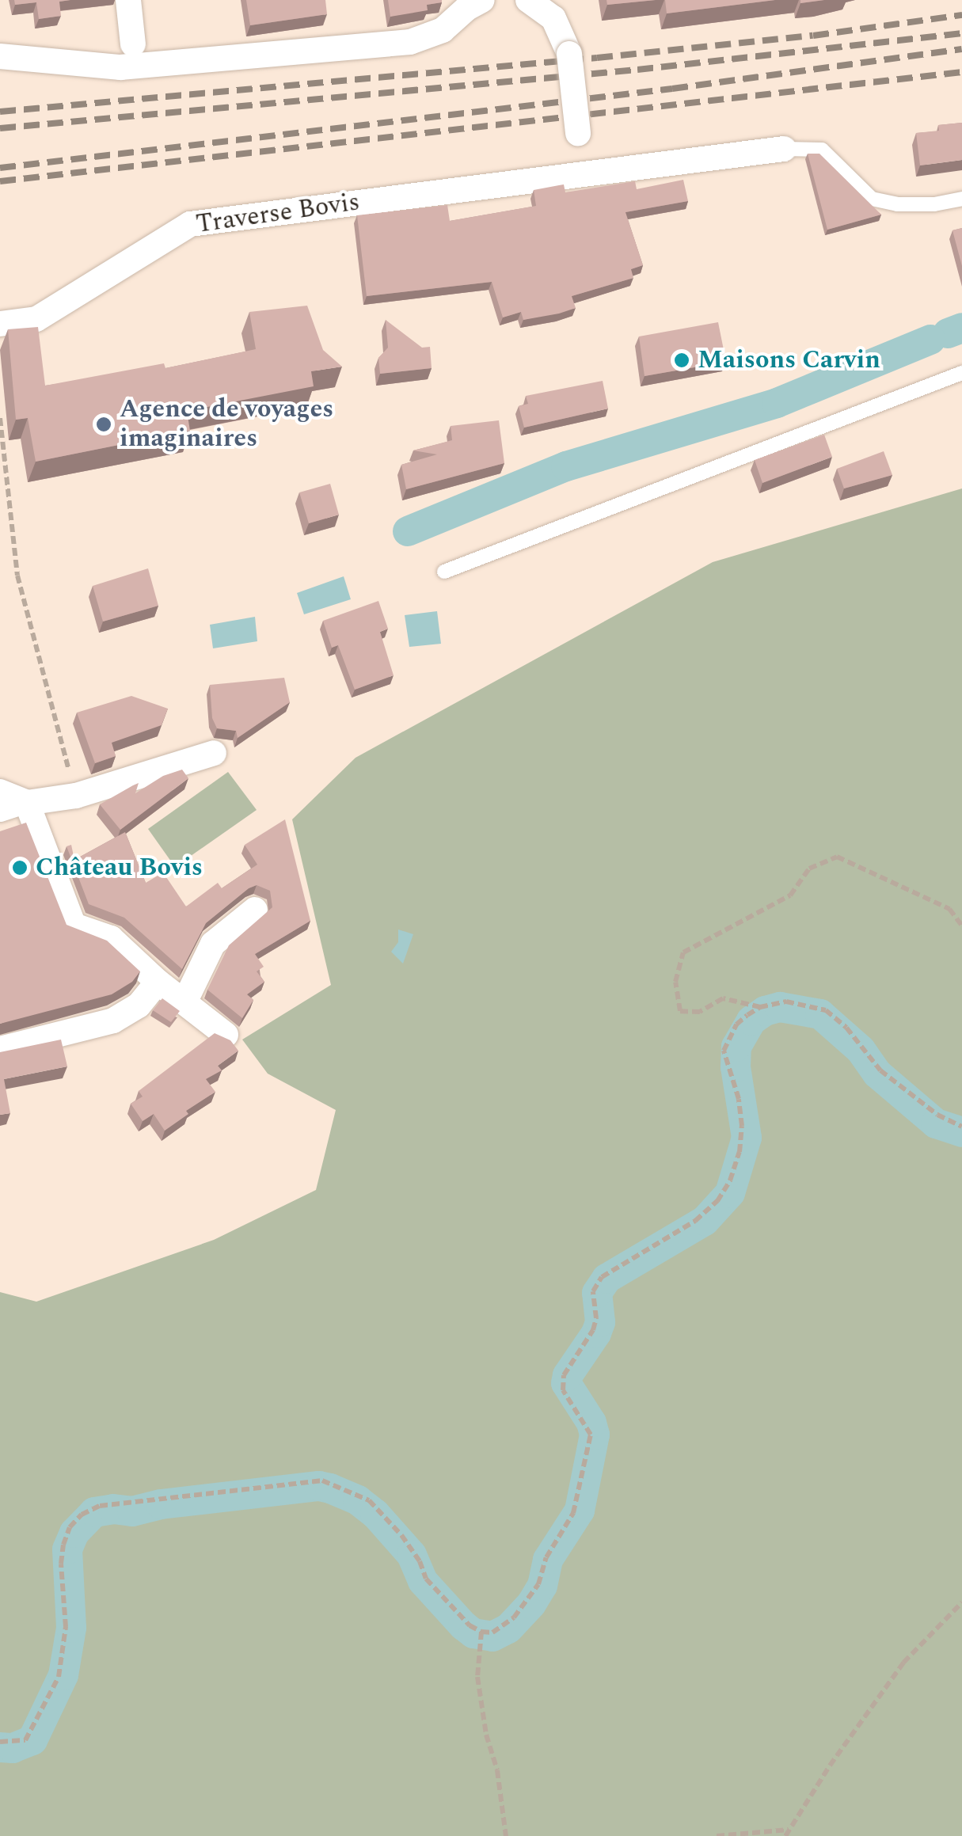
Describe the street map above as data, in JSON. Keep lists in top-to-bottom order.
{
  "streets": {
    "street": ["Traverse Bovis"]
  },
  "places": ["Maisons Carvin", "Agence de voyages imaginaires", "Château Bovis"]
}
